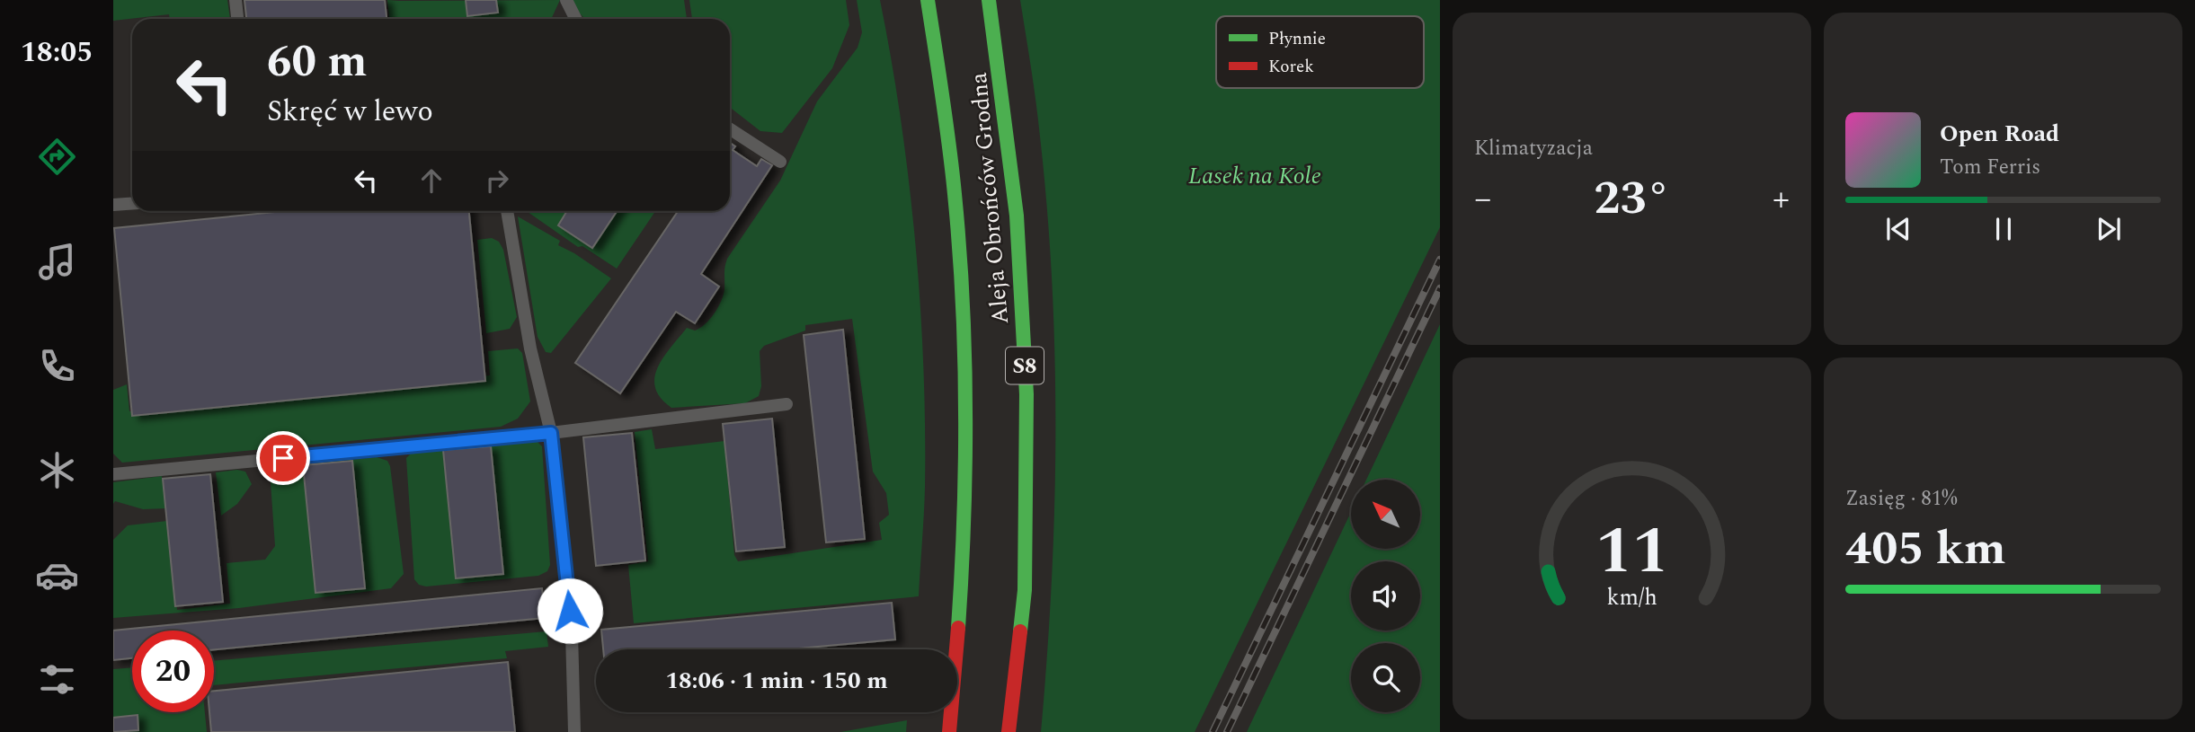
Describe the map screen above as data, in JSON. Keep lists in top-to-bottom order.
{
  "streets": {
    "highway": ["Aleja Obrońców Grodna", "S8"]
  },
  "parks": ["Lasek na Kole"],
  "legend": ["Płynnie", "Korek"],
  "north": "top left",
  "page": {
    "tabs": "18:05",
    "tile": [
      "Klimatyzacja",
      ["Zasięg · 81%", "405 km"]
    ],
    "turn": ["60 m", "Skręć w lewo"],
    "song": ["Open Road", "Tom Ferris"],
    "heat": ["−", "23°", "+"],
    "limit": "20",
    "trip": "18:06 · 1 min · 150 m",
    "gauge": ["11", "km/h"]
  }
}
